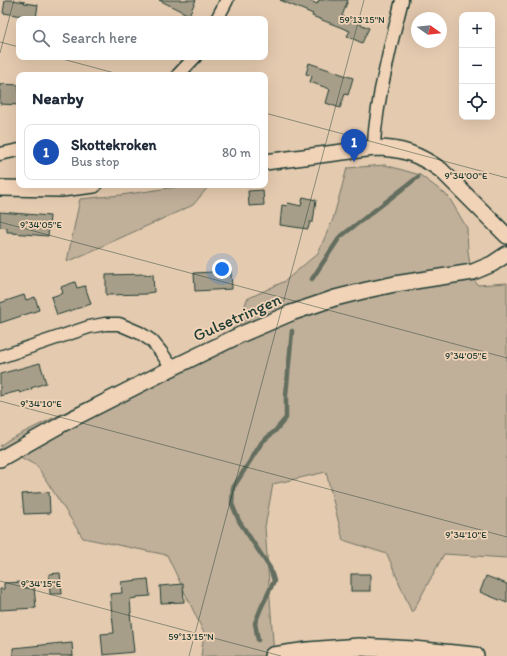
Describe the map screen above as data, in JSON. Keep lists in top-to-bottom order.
{
  "streets": {
    "street": ["Gulsetringen"]
  },
  "north": "right",
  "page": {
    "map_buttons": ["+", "−"],
    "search": "Search here",
    "heading": "Nearby",
    "list": [
      {
        "mark": "1",
        "name": "Skottekroken",
        "note": "Bus stop",
        "value": "80 m"
      }
    ],
    "pins": "1"
  },
  "coordinates": [
    "59°13'15\"N",
    "9°34'00\"E",
    "9°34'05\"E",
    "9°34'10\"E",
    "9°34'15\"E"
  ]
}
